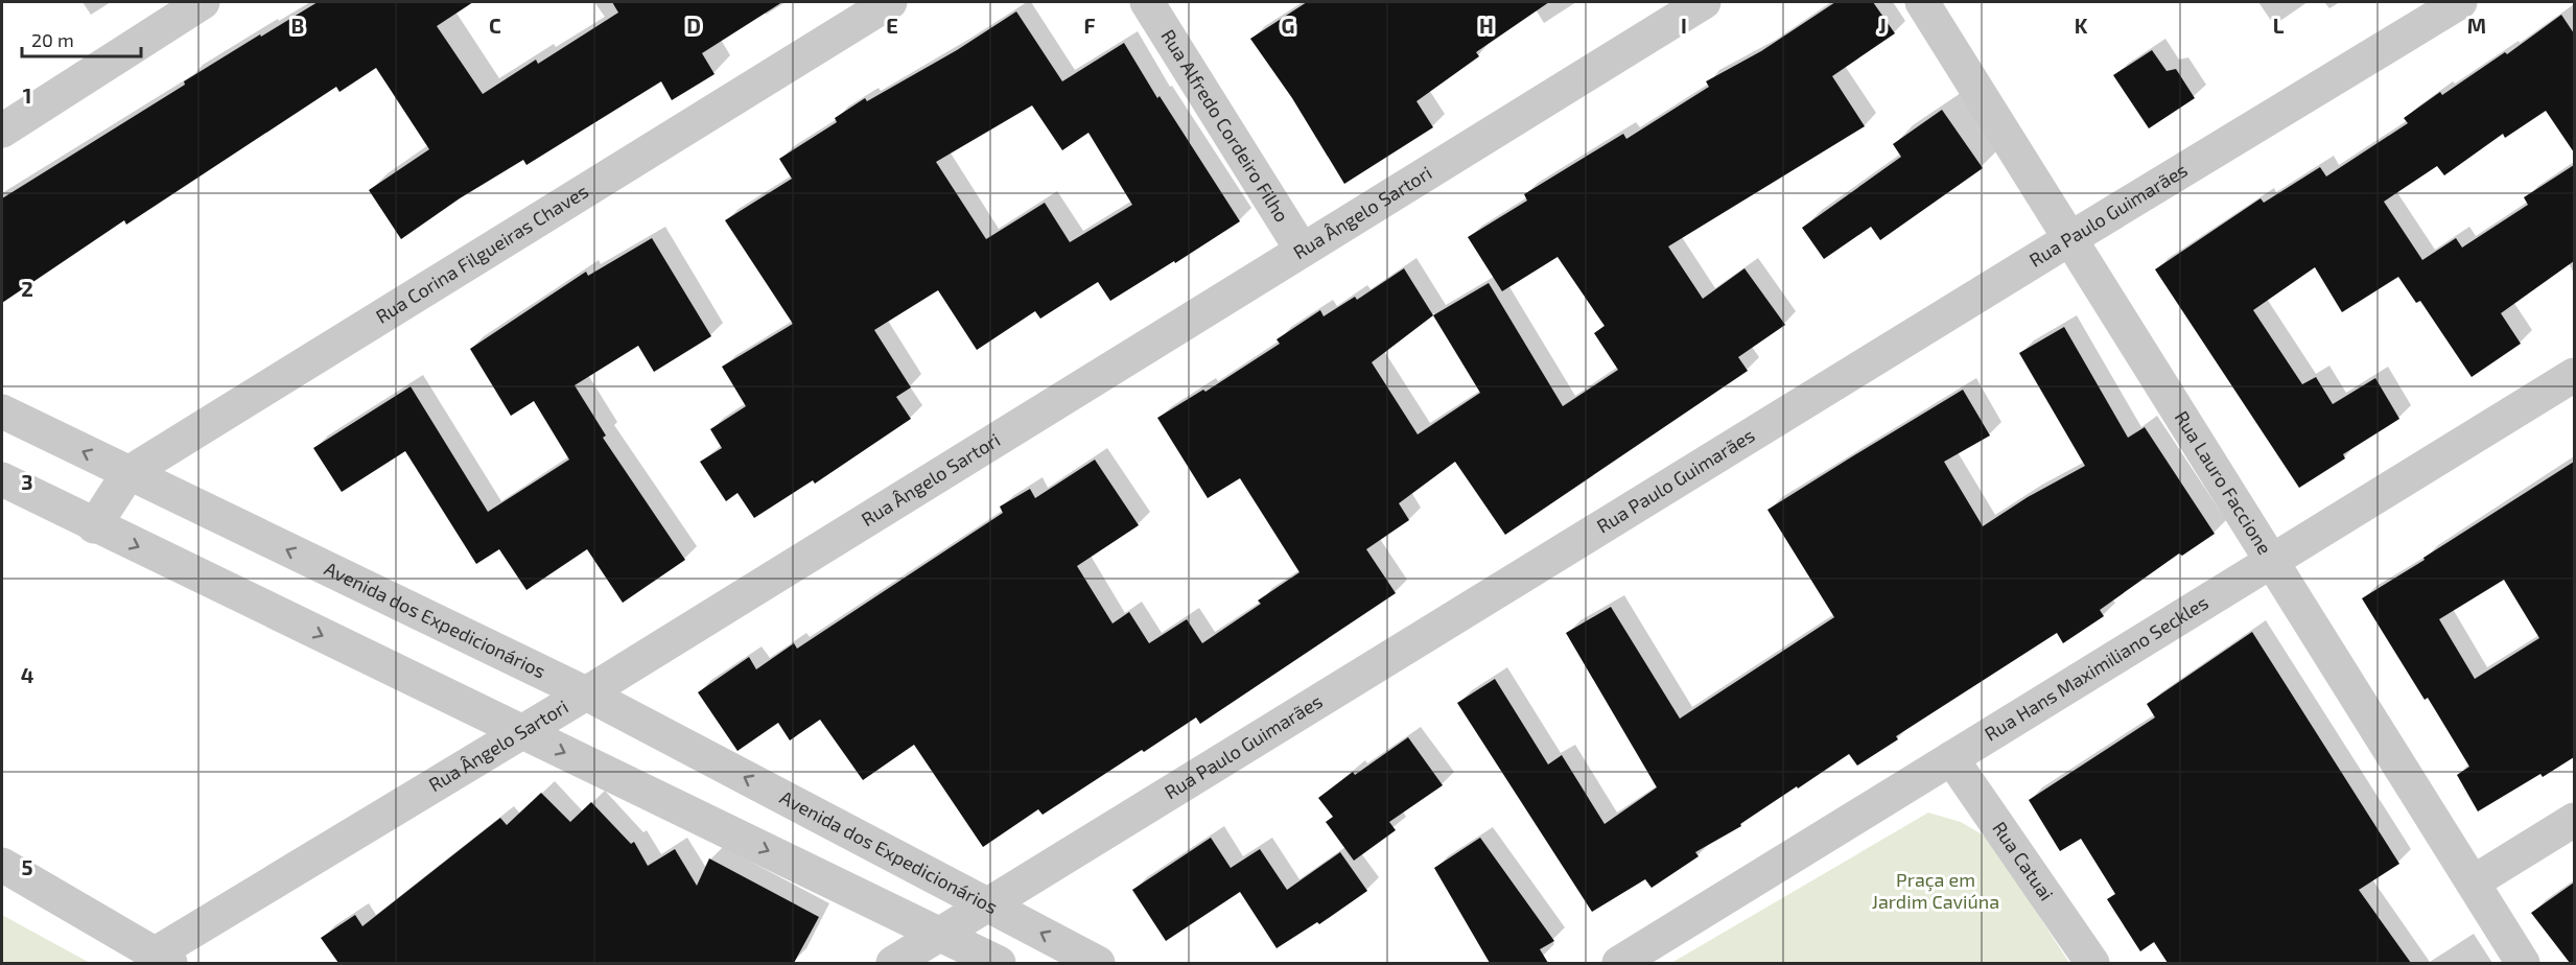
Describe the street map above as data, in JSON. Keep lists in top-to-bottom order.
{
  "streets": {
    "street": [
      "Rua Alfredo Cordeiro Filho",
      "Rua Ângelo Sartori",
      "Rua Paulo Guimarães",
      "Rua Corina Filgueiras Chaves",
      "Rua Lauro Faccione",
      "Avenida dos Expedicionários",
      "Rua Hans Maximiliano Seckles",
      "Rua Catuai"
    ]
  },
  "crossings": [
    ["Rua Alfredo Cordeiro Filho", "Rua Ângelo Sartori"],
    ["Rua Ângelo Sartori", "Avenida dos Expedicionários"],
    ["Rua Paulo Guimarães", "Rua Lauro Faccione"],
    ["Rua Paulo Guimarães", "Avenida dos Expedicionários"],
    ["Rua Corina Filgueiras Chaves", "Avenida dos Expedicionários"],
    ["Rua Lauro Faccione", "Rua Hans Maximiliano Seckles"],
    ["Rua Hans Maximiliano Seckles", "Rua Catuai"]
  ],
  "parks": ["Praça em Jardim Caviúna"],
  "scale_bar": "20 m",
  "grid": {
    "columns": [
      "B",
      "C",
      "D",
      "E",
      "F",
      "G",
      "H",
      "I",
      "J",
      "K",
      "L",
      "M"
    ],
    "rows": [
      "1",
      "2",
      "3",
      "4",
      "5"
    ]
  }
}
